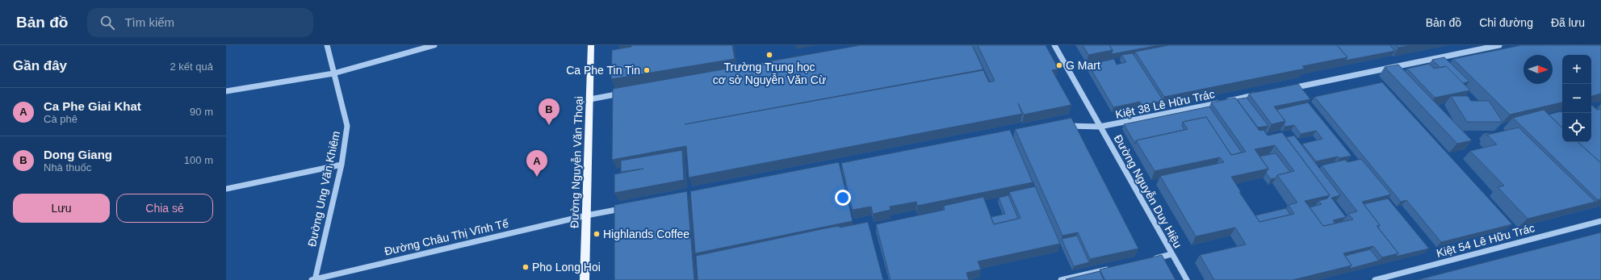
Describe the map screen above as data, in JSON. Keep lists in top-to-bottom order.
{
  "streets": {
    "main road": ["Đường Nguyễn Văn Thoại"],
    "street": [
      "Kiệt 38 Lê Hữu Trác",
      "Đường Ung Văn Khiêm",
      "Đường Nguyễn Duy Hiệu",
      "Đường Châu Thị Vĩnh Tế",
      "Kiệt 54 Lê Hữu Trác"
    ]
  },
  "crossings": [
    ["Kiệt 38 Lê Hữu Trác", "Đường Nguyễn Duy Hiệu"],
    ["Đường Nguyễn Văn Thoại", "Đường Châu Thị Vĩnh Tế"],
    ["Đường Ung Văn Khiêm", "Đường Châu Thị Vĩnh Tế"]
  ],
  "places": [
    "Trường Trung học cơ sở Nguyễn Văn Cừ",
    "G Mart",
    "Ca Phe Tin Tin",
    "Highlands Coffee",
    "Pho Long Hoi"
  ],
  "north": "right",
  "page": {
    "header": "Bản đồ",
    "search": "Tìm kiếm",
    "nav": ["Bản đồ", "Chỉ đường", "Đã lưu"],
    "heading": ["Gần đây", "2 kết quả"],
    "map_buttons": ["+", "−"],
    "list": [
      {
        "mark": "A",
        "name": "Ca Phe Giai Khat",
        "note": "Cà phê",
        "value": "90 m"
      },
      {
        "mark": "B",
        "name": "Dong Giang",
        "note": "Nhà thuốc",
        "value": "100 m"
      }
    ],
    "pins": ["B", "A"],
    "buttons": ["Lưu", "Chia sẻ"]
  }
}
